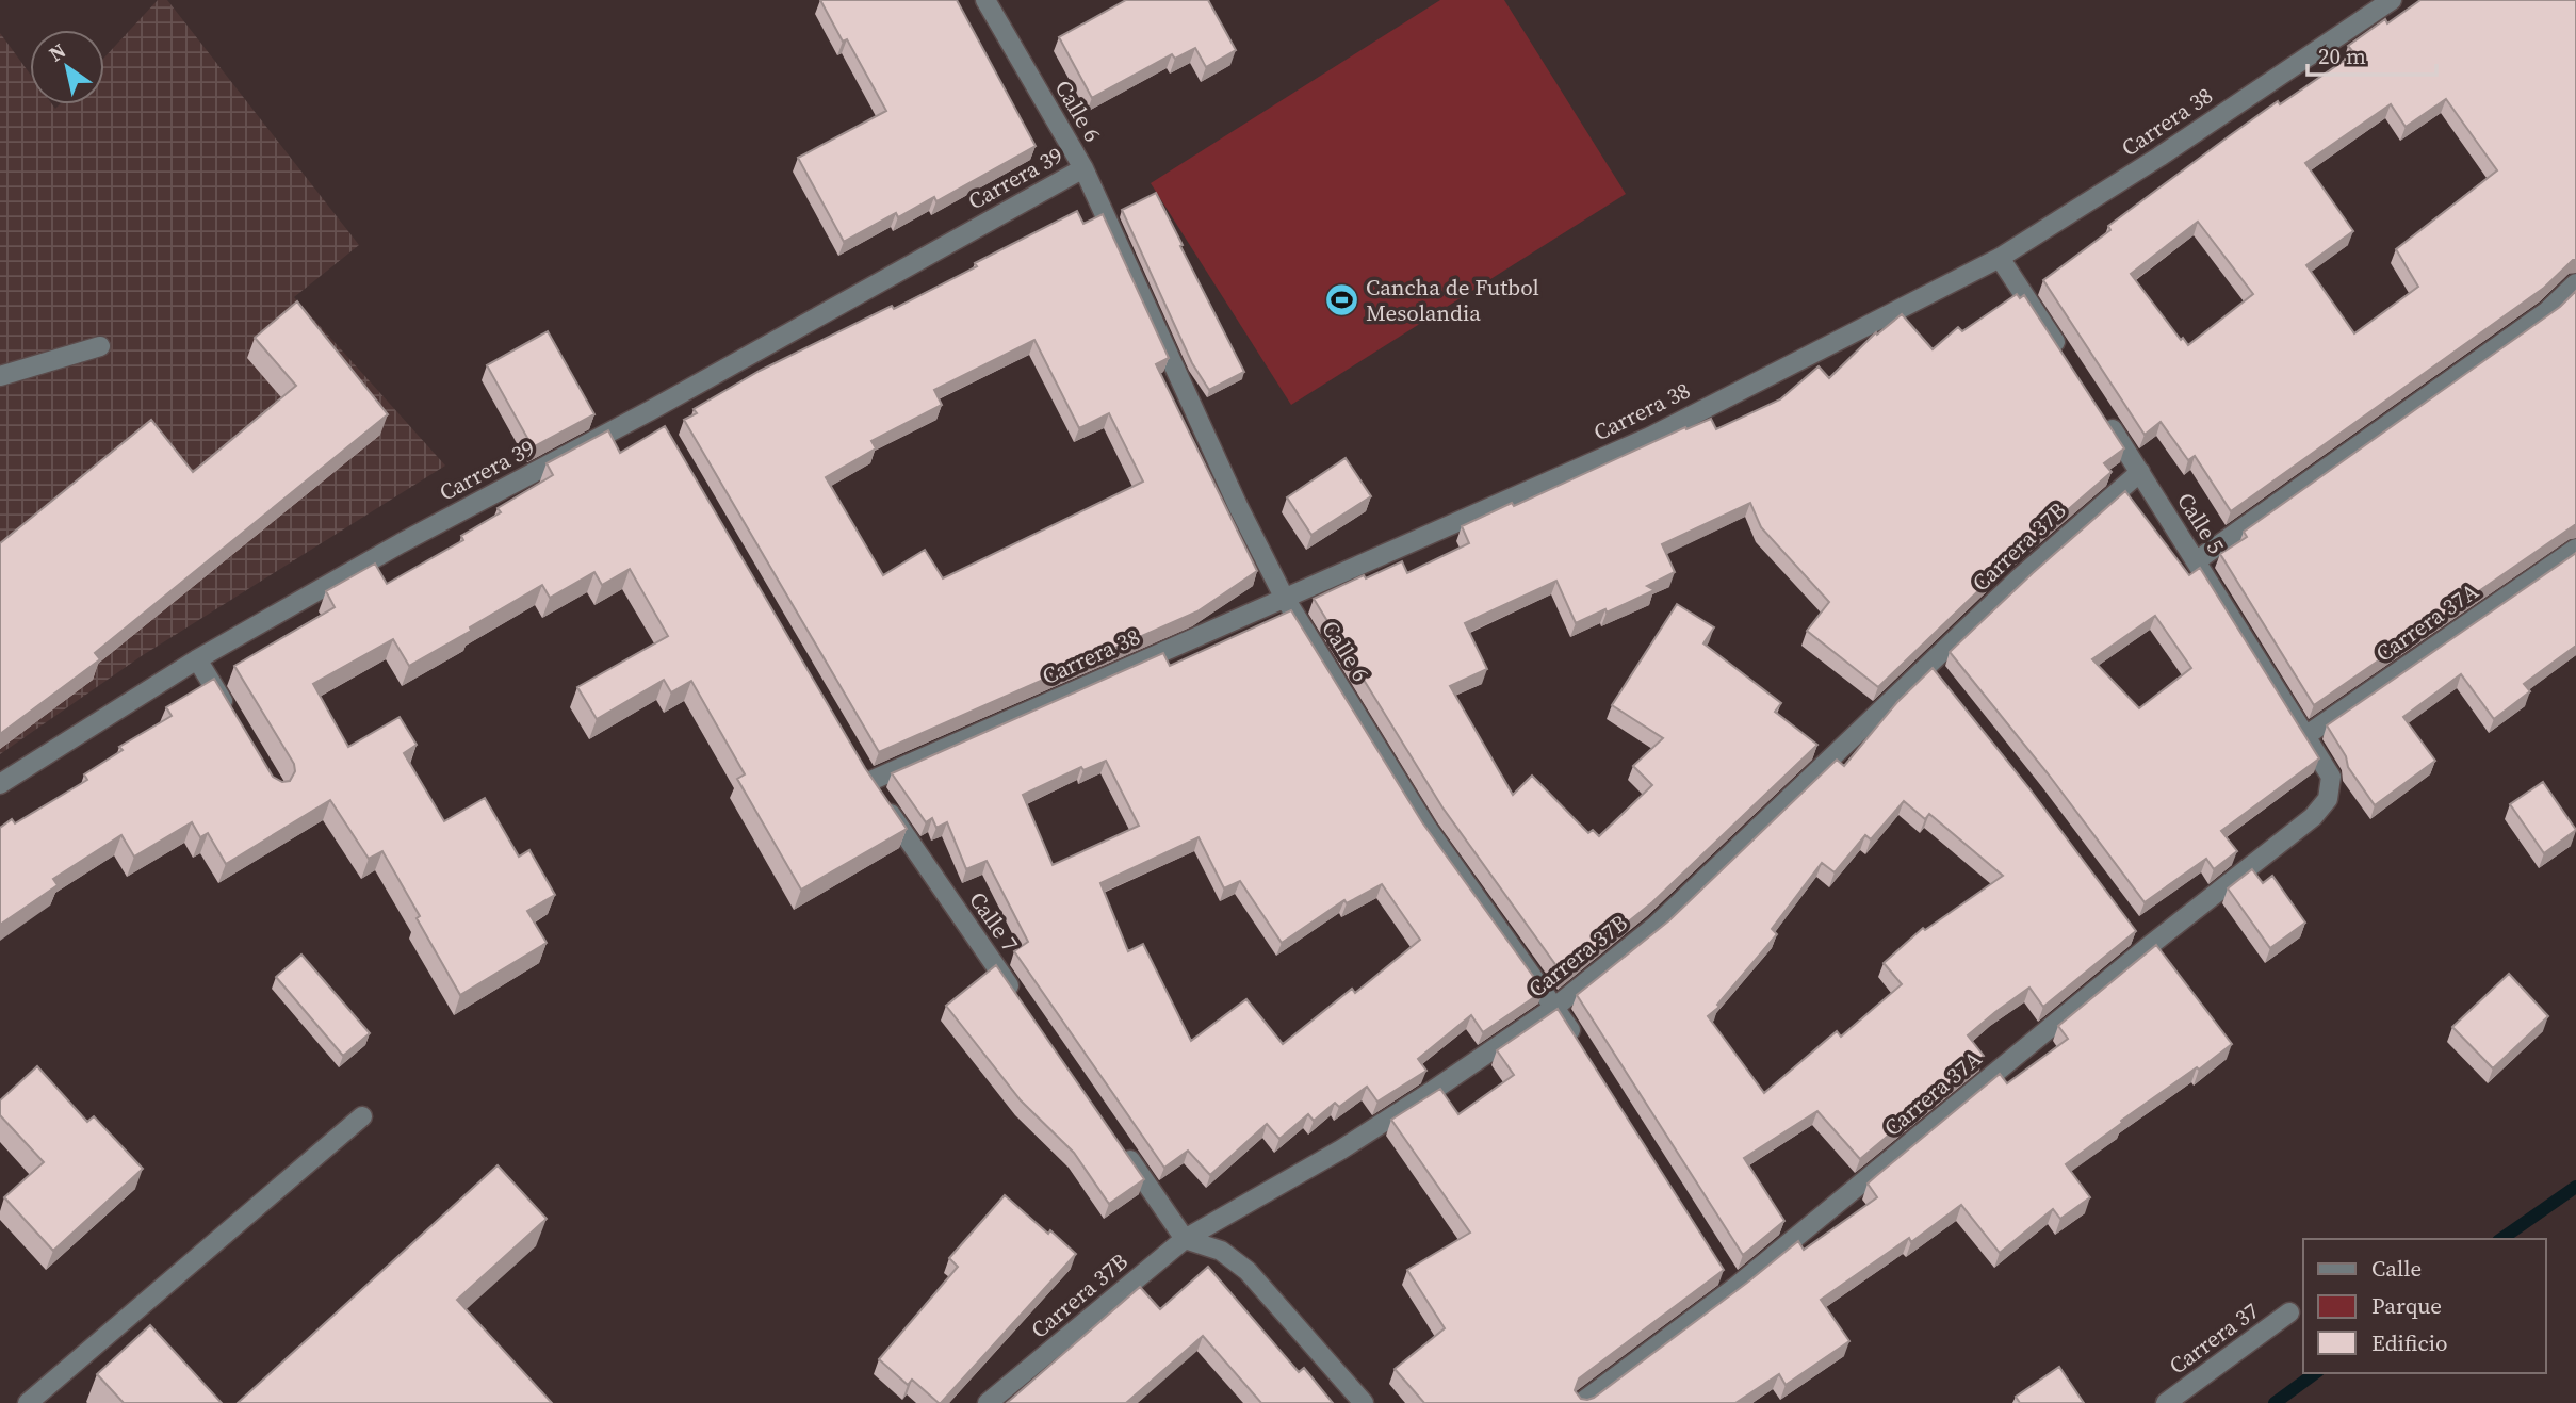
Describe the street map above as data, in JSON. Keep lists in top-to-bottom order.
{
  "streets": {
    "street": [
      "Calle 6",
      "Carrera 38",
      "Carrera 39",
      "Calle 5",
      "Carrera 37B",
      "Carrera 37A",
      "Calle 7",
      "Carrera 37"
    ]
  },
  "crossings": [
    ["Calle 6", "Carrera 38"],
    ["Calle 6", "Carrera 39"],
    ["Calle 6", "Carrera 37B"],
    ["Carrera 38", "Calle 7"],
    ["Calle 5", "Carrera 37B"],
    ["Calle 5", "Carrera 37A"]
  ],
  "places": {
    "sports": ["Cancha de Futbol Mesolandia"]
  },
  "legend": ["Calle", "Parque", "Edificio"],
  "scale_bar": "20 m",
  "north": "top left"
}
